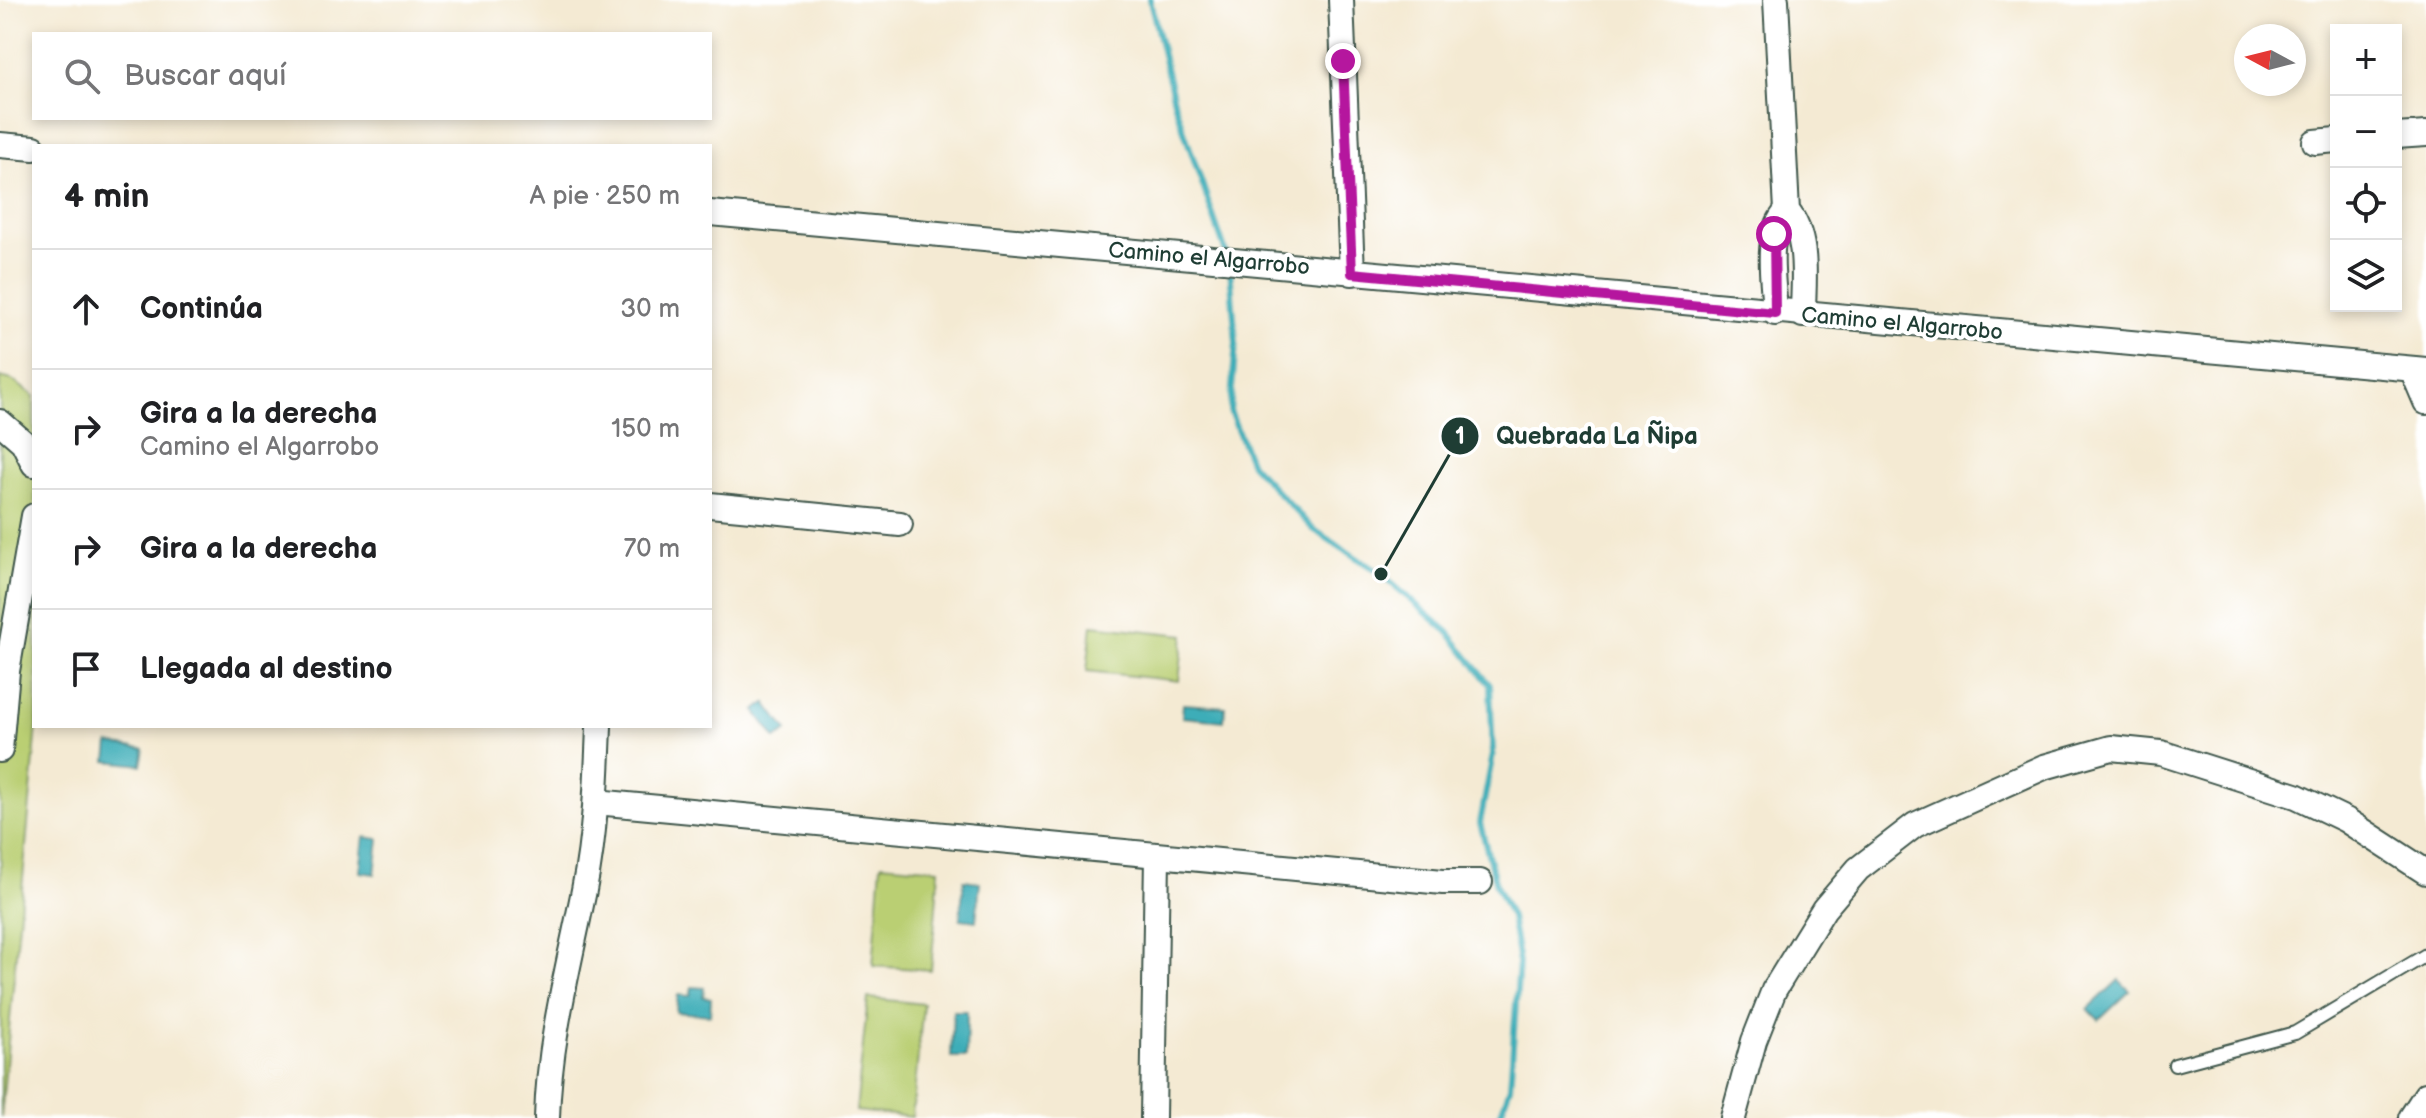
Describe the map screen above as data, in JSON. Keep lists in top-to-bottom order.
{
  "streets": {
    "street": ["Camino el Algarrobo"]
  },
  "places": ["Quebrada La Ñipa"],
  "north": "left",
  "page": {
    "map_buttons": ["+", "−"],
    "search": "Buscar aquí",
    "heading": ["4 min", "A pie · 250 m"],
    "list": [
      ["Continúa", "30 m"],
      ["Gira a la derecha", "Camino el Algarrobo", "150 m"],
      ["Gira a la derecha", "70 m"],
      "Llegada al destino"
    ]
  }
}
